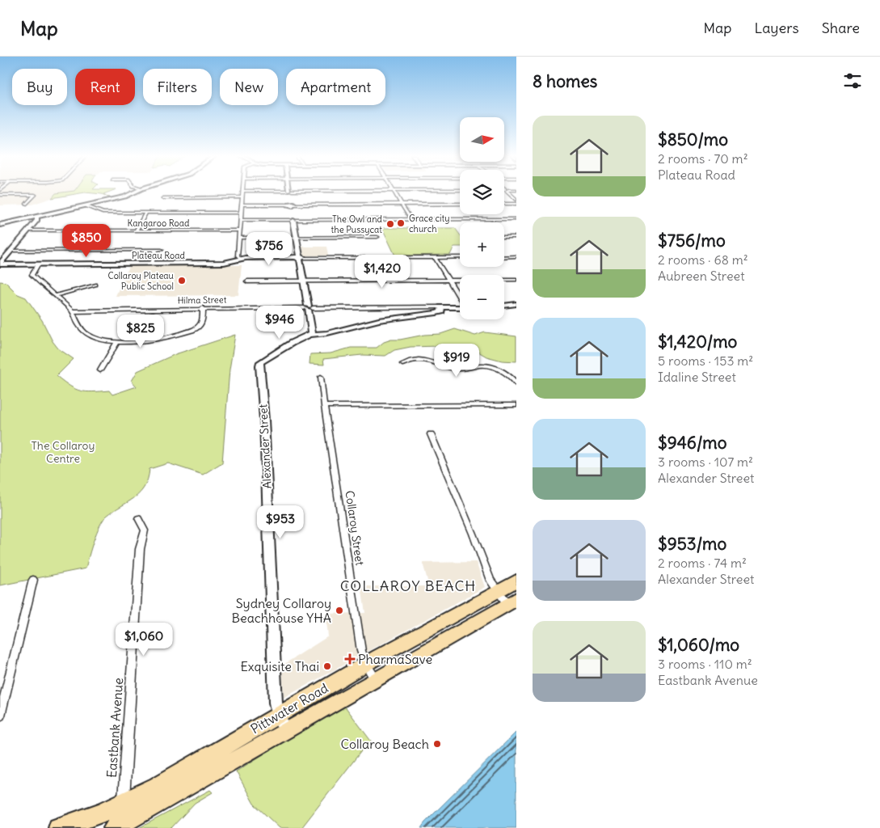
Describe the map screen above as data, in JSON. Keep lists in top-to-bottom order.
{
  "streets": {
    "highway": ["Pittwater Road"],
    "street": [
      "Kangaroo Road",
      "Plateau Road",
      "Hilma Street",
      "Alexander Street",
      "Collaroy Street",
      "Eastbank Avenue"
    ]
  },
  "crossings": [
    ["Alexander Street", "Pittwater Road"],
    ["Collaroy Street", "Pittwater Road"],
    ["Pittwater Road", "Eastbank Avenue"]
  ],
  "districts": ["COLLAROY BEACH"],
  "parks": ["The Collaroy Centre"],
  "places": {
    "other": [
      "Grace city church",
      "The Owl and the Pussycat",
      "Collaroy Plateau Public School",
      "Sydney Collaroy Beachhouse YHA",
      "Exquisite Thai",
      "Collaroy Beach"
    ],
    "health": ["PharmaSave"]
  },
  "north": "right",
  "page": {
    "header": "Map",
    "nav": ["Map", "Layers", "Share"],
    "heading": "8 homes",
    "chip": [
      "Buy",
      "Rent",
      "Filters",
      "New",
      "Apartment"
    ],
    "list": [
      {
        "name": "$850/mo",
        "note": "2 rooms · 70 m² · Plateau Road"
      },
      {
        "name": "$756/mo",
        "note": "2 rooms · 68 m² · Aubreen Street"
      },
      {
        "name": "$1,420/mo",
        "note": "5 rooms · 153 m² · Idaline Street"
      },
      {
        "name": "$946/mo",
        "note": "3 rooms · 107 m² · Alexander Street"
      },
      {
        "name": "$953/mo",
        "note": "2 rooms · 74 m² · Alexander Street"
      },
      {
        "name": "$1,060/mo",
        "note": "3 rooms · 110 m² · Eastbank Avenue"
      }
    ],
    "map_buttons": ["+", "−"],
    "price": [
      "$850",
      "$756",
      "$1,420",
      "$946",
      "$825",
      "$919",
      "$953",
      "$1,060"
    ]
  }
}
